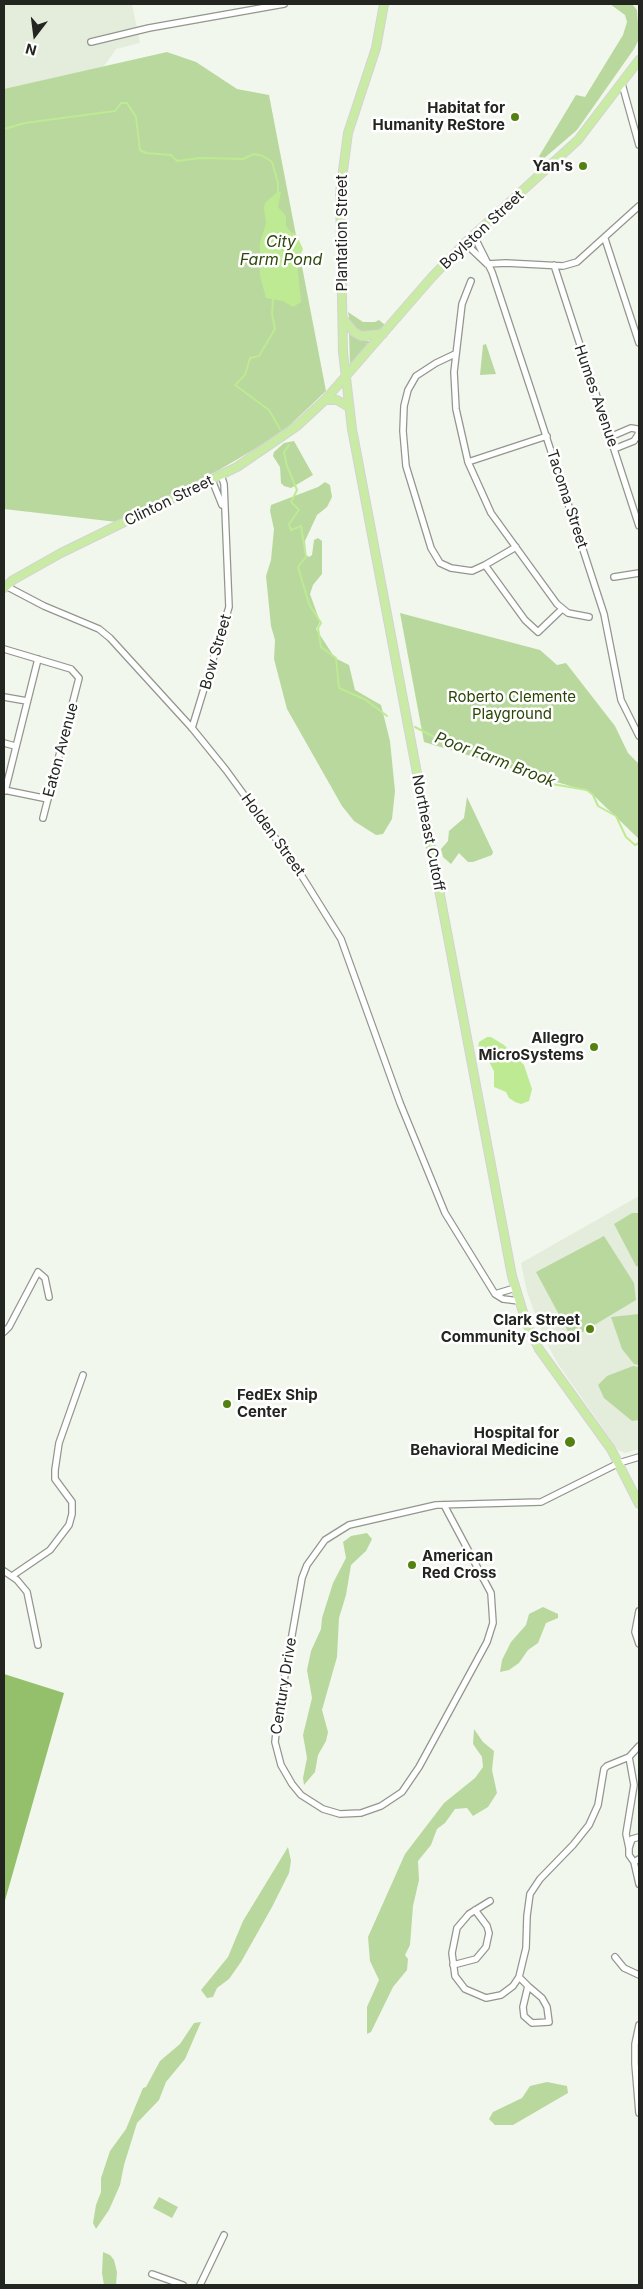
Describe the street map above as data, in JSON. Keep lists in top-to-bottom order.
{
  "streets": {
    "main road": [
      "Boylston Street",
      "Plantation Street",
      "Clinton Street",
      "Northeast Cutoff"
    ],
    "street": [
      "Humes Avenue",
      "Tacoma Street",
      "Bow Street",
      "Eaton Avenue",
      "Holden Street",
      "Century Drive"
    ]
  },
  "crossings": [
    ["Boylston Street", "Plantation Street"],
    ["Boylston Street", "Tacoma Street"],
    ["Boylston Street", "Clinton Street"],
    ["Boylston Street", "Northeast Cutoff"],
    ["Plantation Street", "Northeast Cutoff"],
    ["Clinton Street", "Bow Street"],
    ["Clinton Street", "Holden Street"],
    ["Bow Street", "Holden Street"],
    ["Northeast Cutoff", "Century Drive"]
  ],
  "water": ["City Farm Pond", "Poor Farm Brook"],
  "parks": ["Roberto Clemente Playground"],
  "places": [
    "Habitat for Humanity ReStore",
    "Yan's",
    "Allegro MicroSystems",
    "Clark Street Community School",
    "FedEx Ship Center",
    "Hospital for Behavioral Medicine",
    "American Red Cross"
  ],
  "north": "bottom"
}
